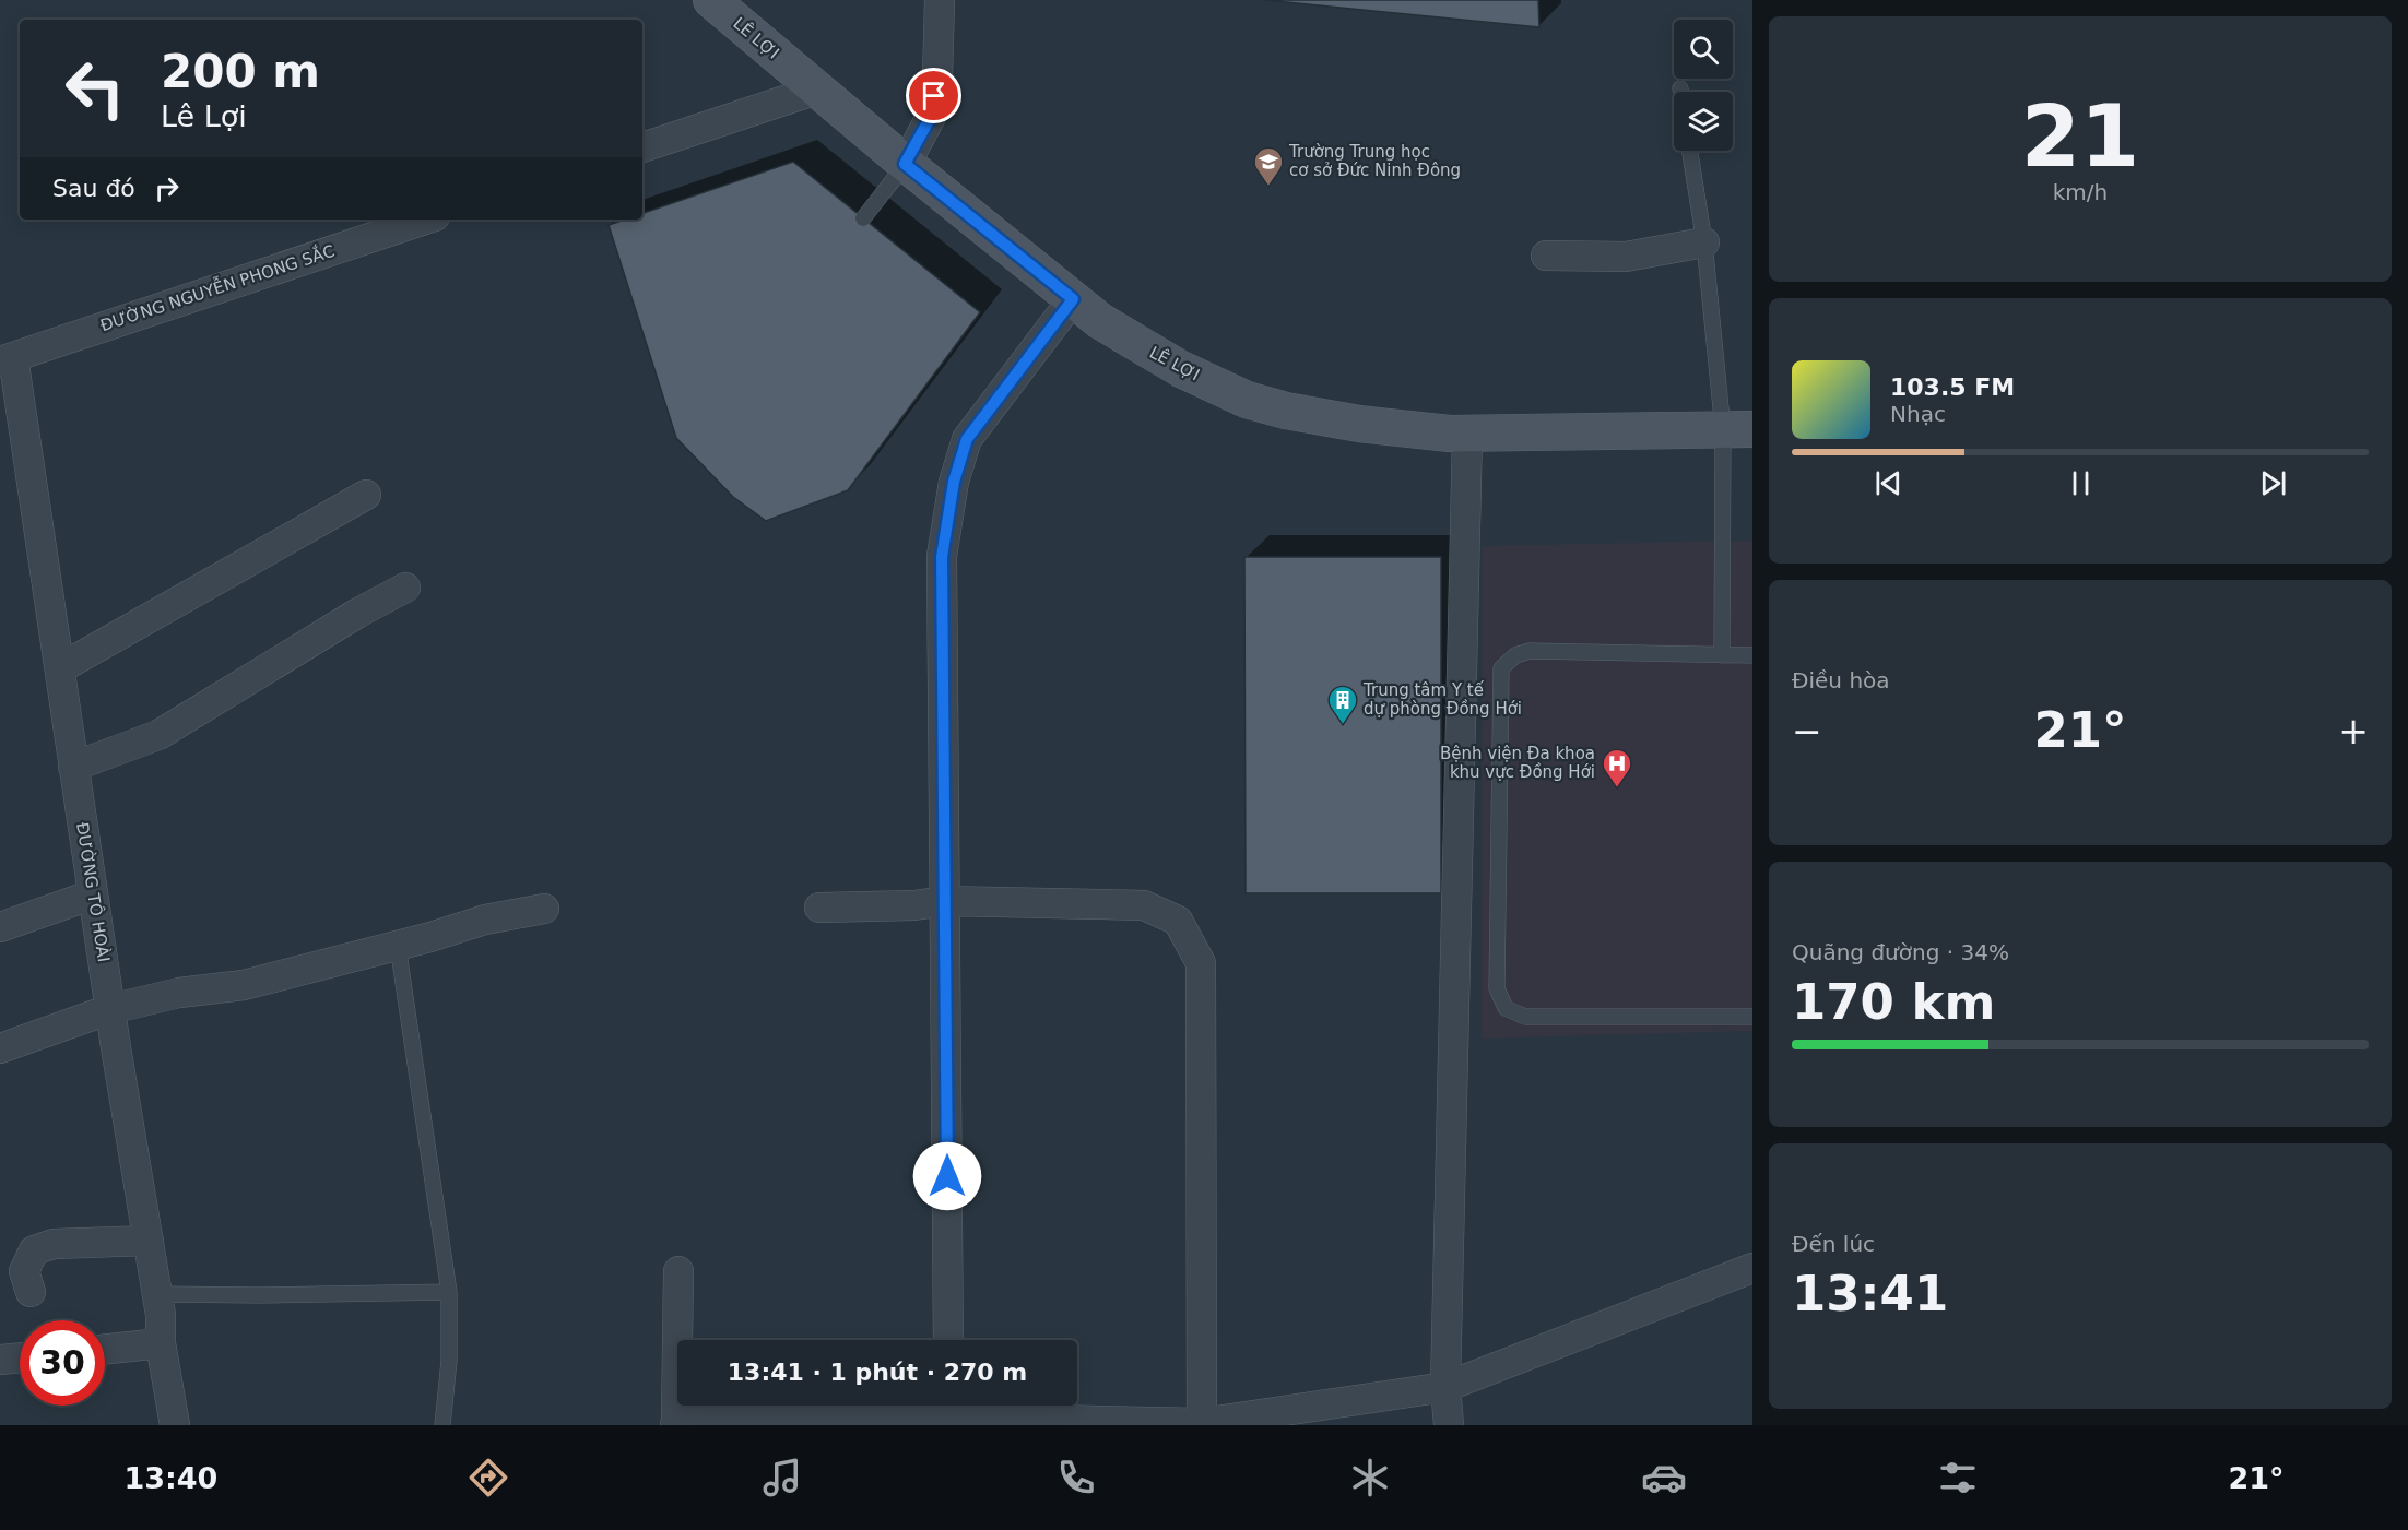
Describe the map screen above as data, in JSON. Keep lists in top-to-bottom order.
{
  "streets": {
    "main road": ["LÊ LỢI"],
    "street": ["ĐƯỜNG NGUYỄN PHONG SẮC", "ĐƯỜNG TÔ HOÀI"]
  },
  "crossings": [
    ["ĐƯỜNG NGUYỄN PHONG SẮC", "ĐƯỜNG TÔ HOÀI"]
  ],
  "places": {
    "school or university": ["Trường Trung học cơ sở Đức Ninh Đông"],
    "building": ["Trung tâm Y tế dự phòng Đồng Hới"],
    "hospital": ["Bệnh viện Đa khoa khu vực Đồng Hới"]
  },
  "page": {
    "tile": [
      ["21", "km/h"],
      "Điều hòa",
      ["Quãng đường · 34%", "170 km"],
      ["Đến lúc", "13:41"]
    ],
    "turn": ["200 m", "Lê Lợi"],
    "then": "Sau đó",
    "song": ["103.5 FM", "Nhạc"],
    "heat": ["−", "21°", "+"],
    "limit": "30",
    "trip": "13:41 · 1 phút · 270 m",
    "tabs": ["13:40", "21°"]
  }
}
